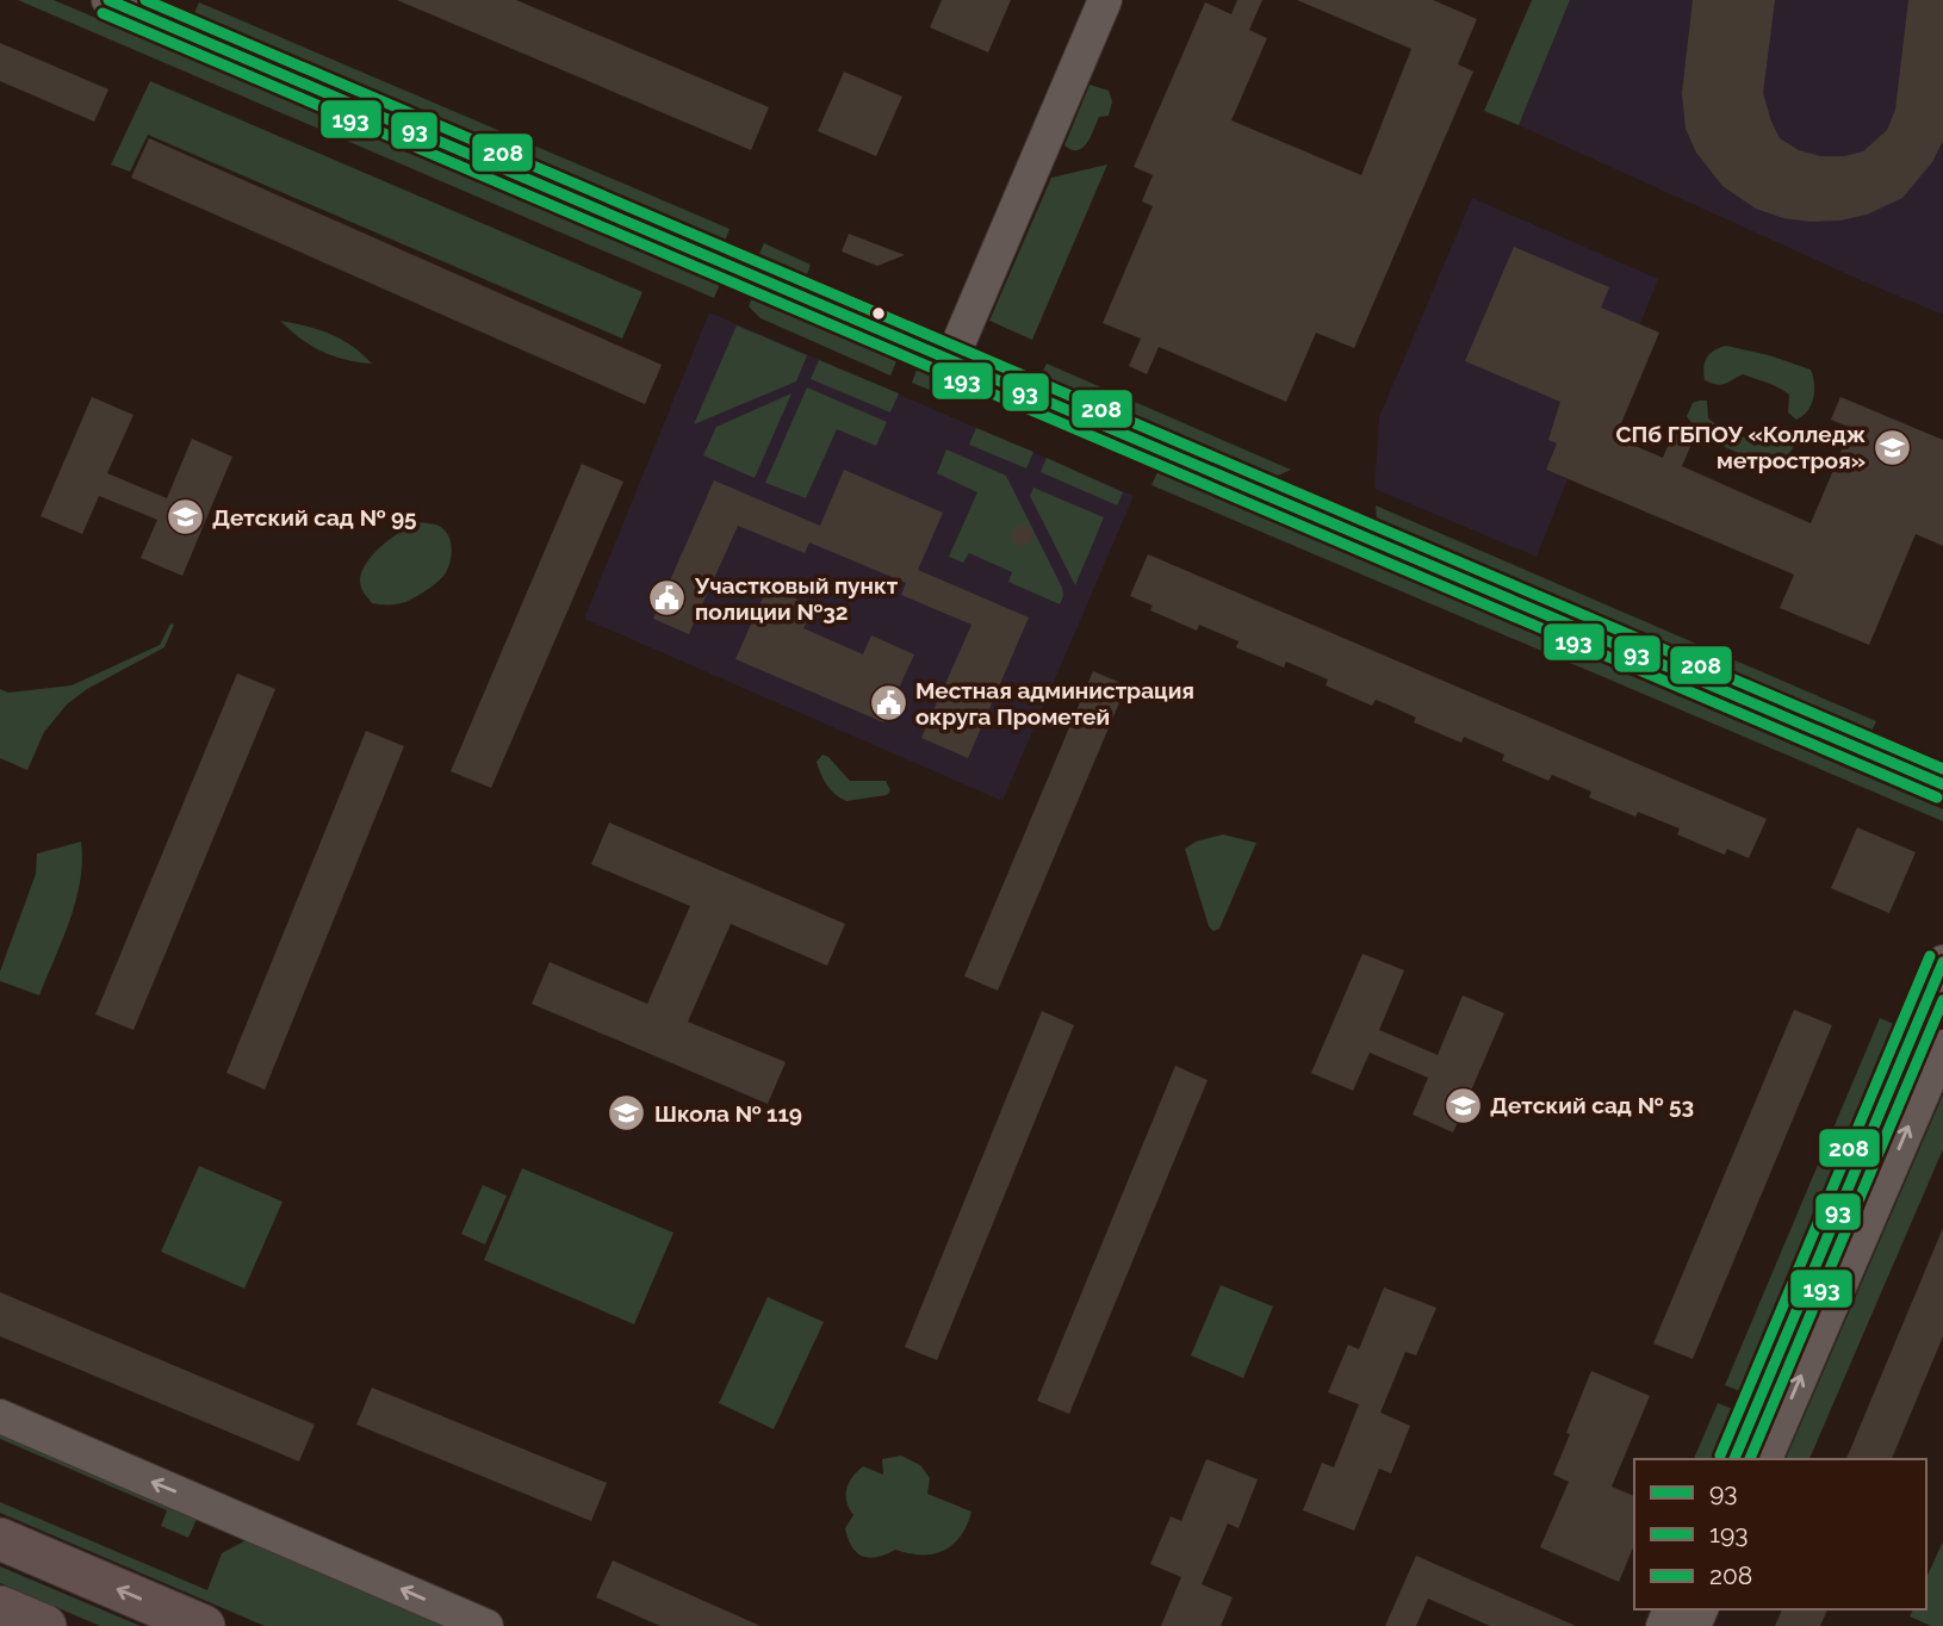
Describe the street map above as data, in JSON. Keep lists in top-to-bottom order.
{
  "places": {
    "school or university": [
      "СПб ГБПОУ «Колледж метростроя»",
      "Детский сад № 95",
      "Детский сад № 53",
      "Школа № 119"
    ],
    "public building": ["Участковый пункт полиции №32", "Местная администрация округа Прометей"]
  },
  "lines": ["transit line 93", "transit line 208", "transit line 193"],
  "legend": ["93", "193", "208"]
}
